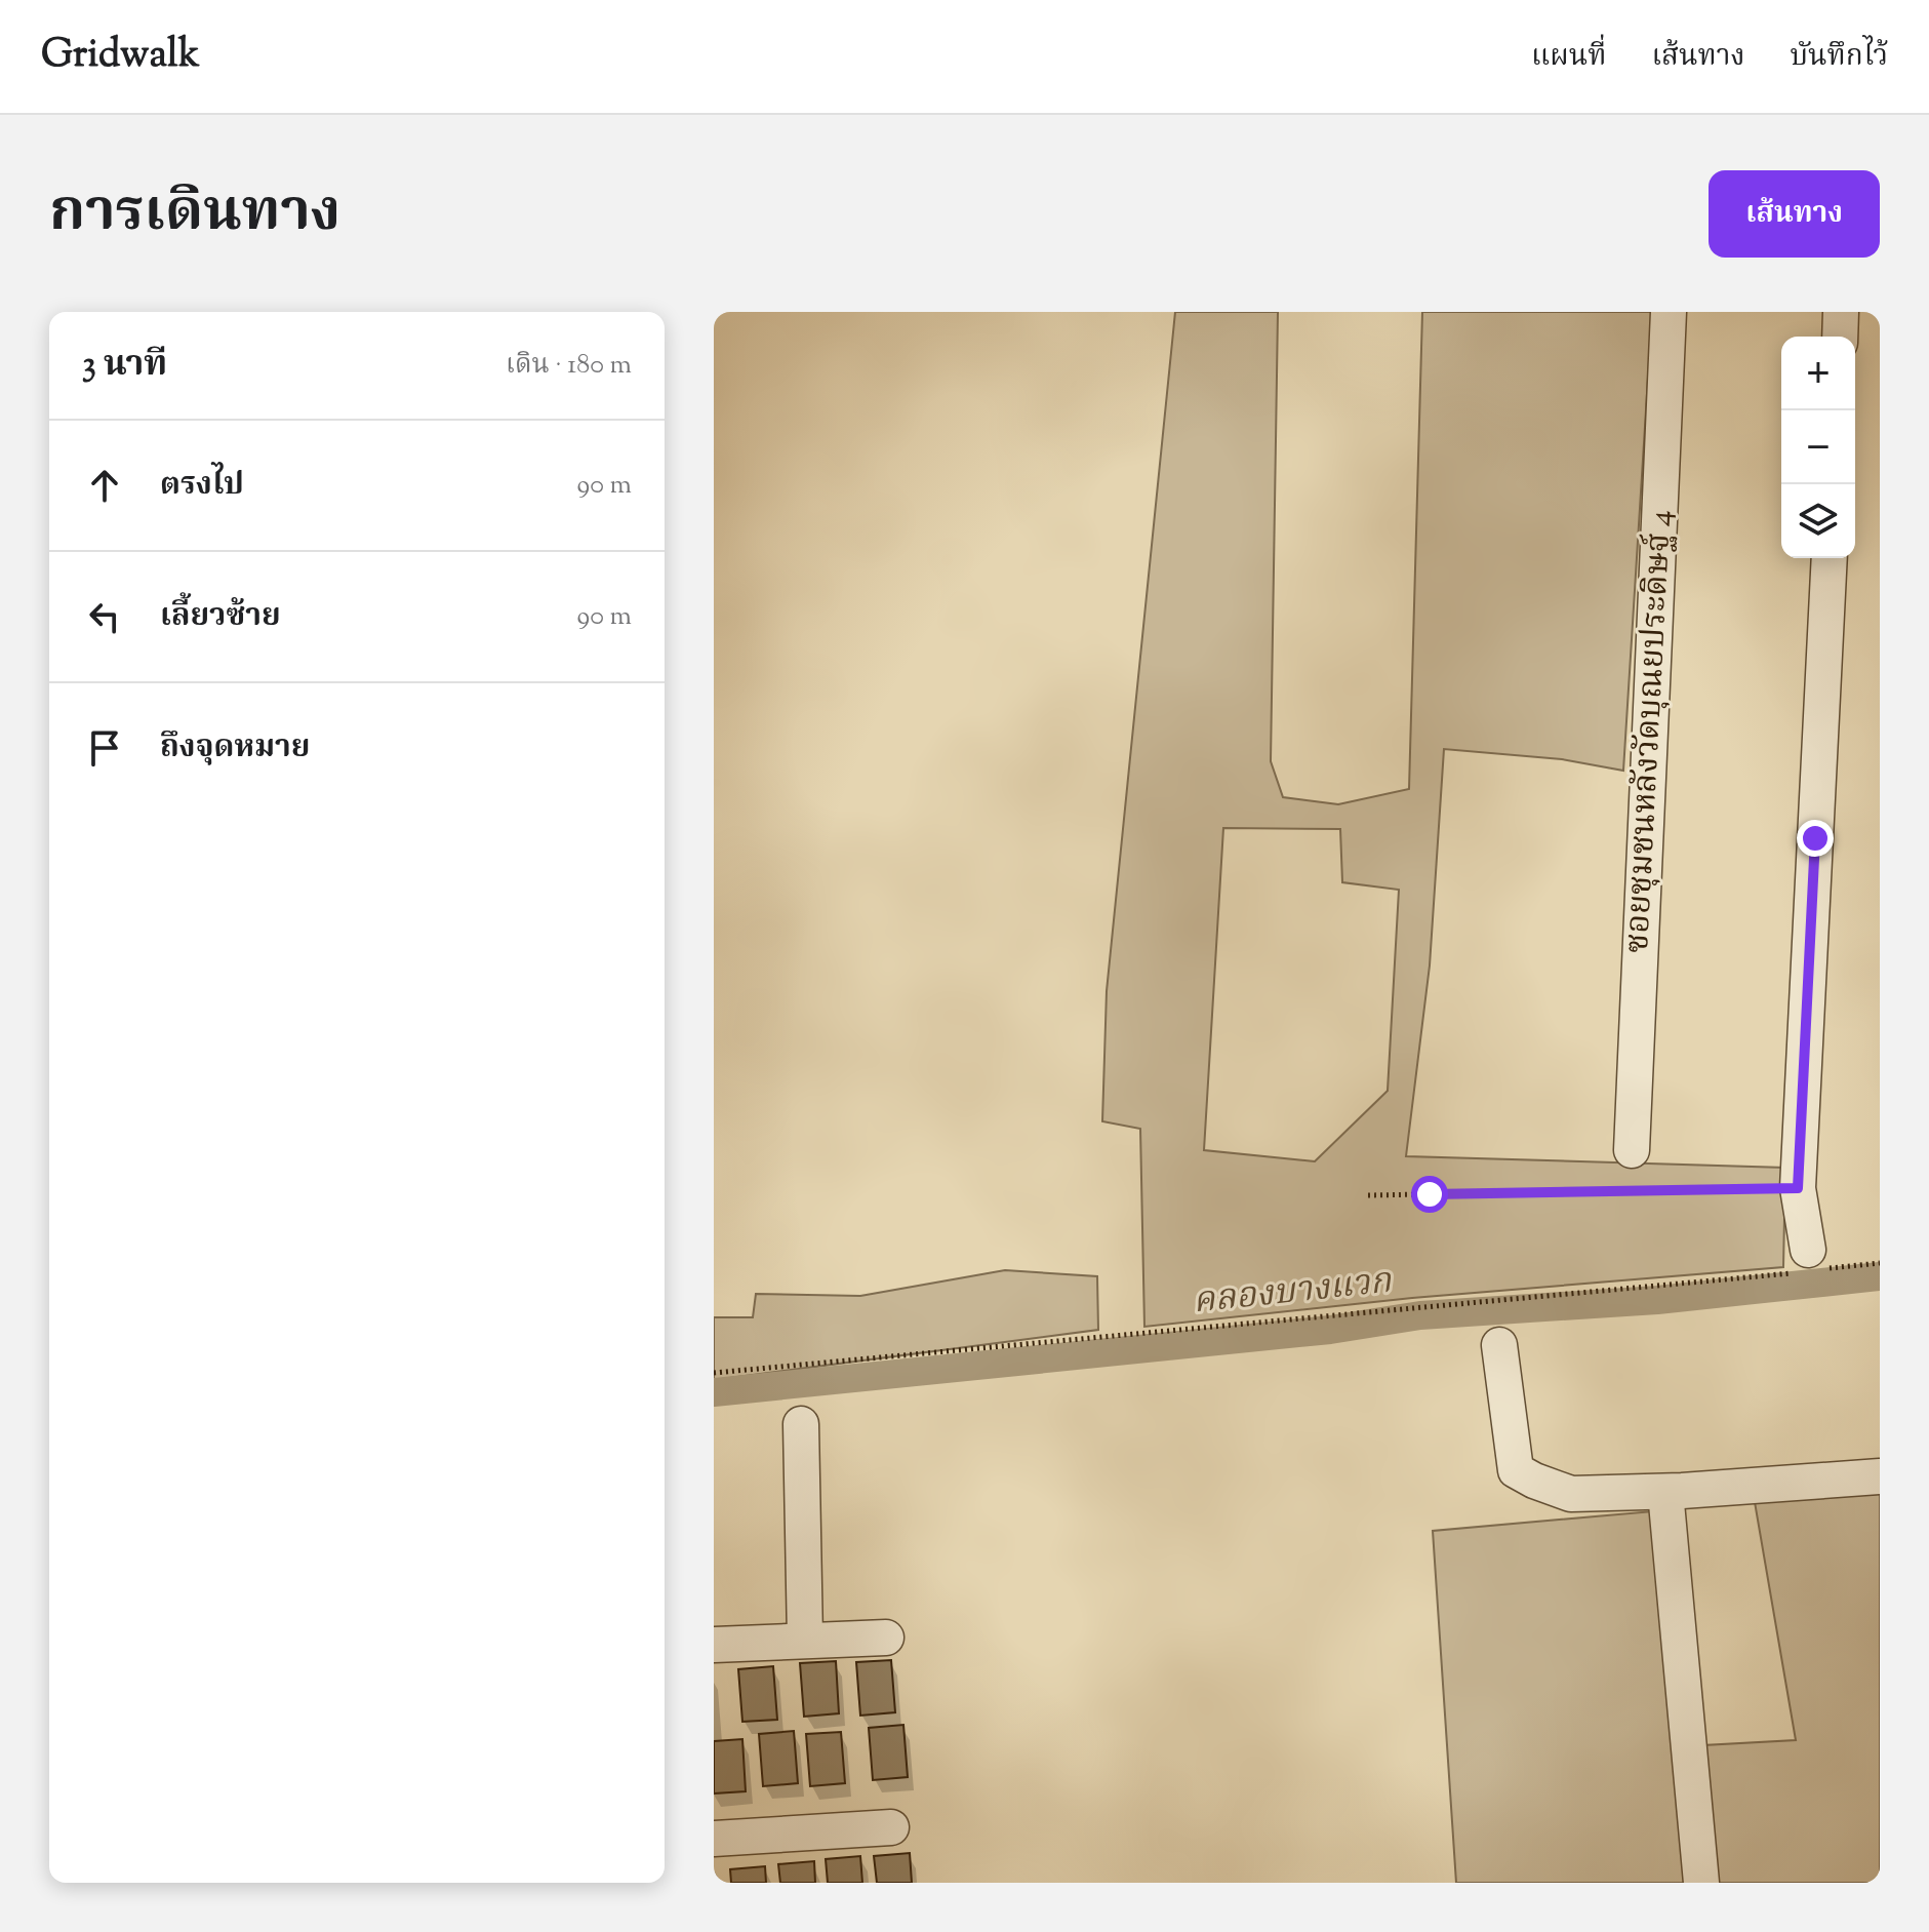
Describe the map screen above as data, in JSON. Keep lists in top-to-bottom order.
{
  "streets": {
    "street": ["ซอยชุมชนหลังวัดบุณยประดิษฐ์ 4"]
  },
  "water": ["คลองบางแวก"],
  "page": {
    "header": "Gridwalk",
    "nav": ["แผนที่", "เส้นทาง", "บันทึกไว้"],
    "title": "การเดินทาง",
    "buttons": "เส้นทาง",
    "heading": ["3 นาที", "เดิน · 180 m"],
    "map_buttons": ["+", "−"],
    "list": [
      ["ตรงไป", "90 m"],
      ["เลี้ยวซ้าย", "90 m"],
      "ถึงจุดหมาย"
    ]
  }
}
